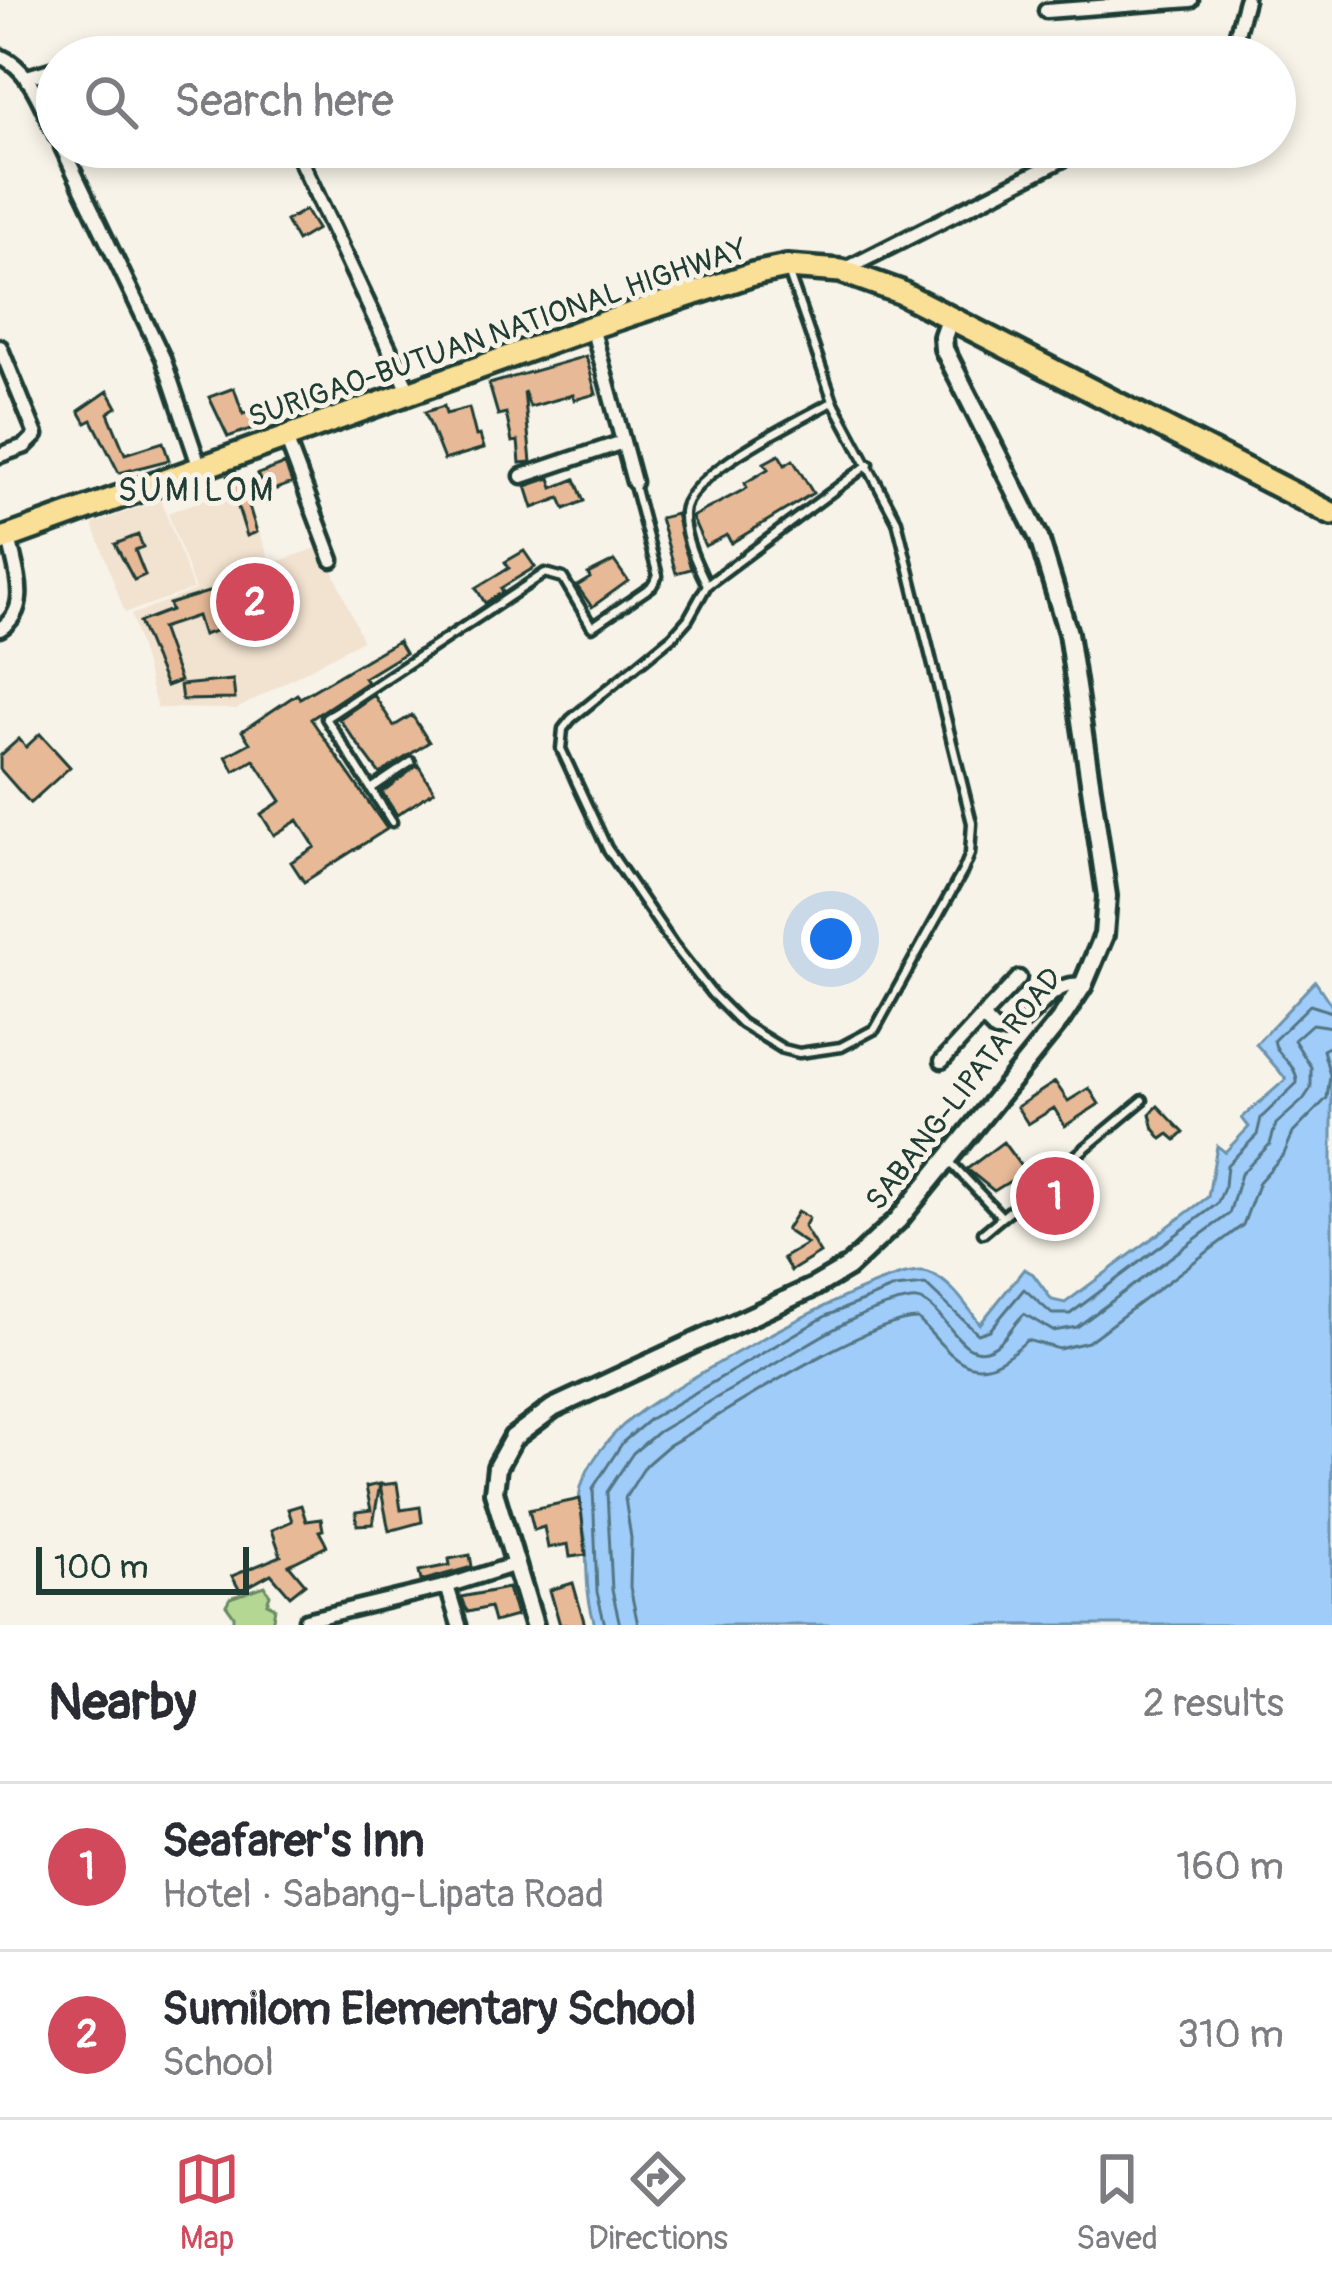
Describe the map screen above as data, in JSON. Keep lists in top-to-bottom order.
{
  "streets": {
    "highway": ["SURIGAO-BUTUAN NATIONAL HIGHWAY"],
    "main road": ["SABANG-LIPATA ROAD"]
  },
  "crossings": [
    ["SURIGAO-BUTUAN NATIONAL HIGHWAY", "SABANG-LIPATA ROAD"]
  ],
  "districts": ["SUMILOM"],
  "scale_bar": "100 m",
  "page": {
    "search": "Search here",
    "pins": ["2", "1"],
    "scale": "100 m",
    "heading": ["Nearby", "2 results"],
    "list": [
      {
        "mark": "1",
        "name": "Seafarer's Inn",
        "note": "Hotel · Sabang-Lipata Road",
        "value": "160 m"
      },
      {
        "mark": "2",
        "name": "Sumilom Elementary School",
        "note": "School",
        "value": "310 m"
      }
    ],
    "nav": ["Map", "Directions", "Saved"]
  }
}
